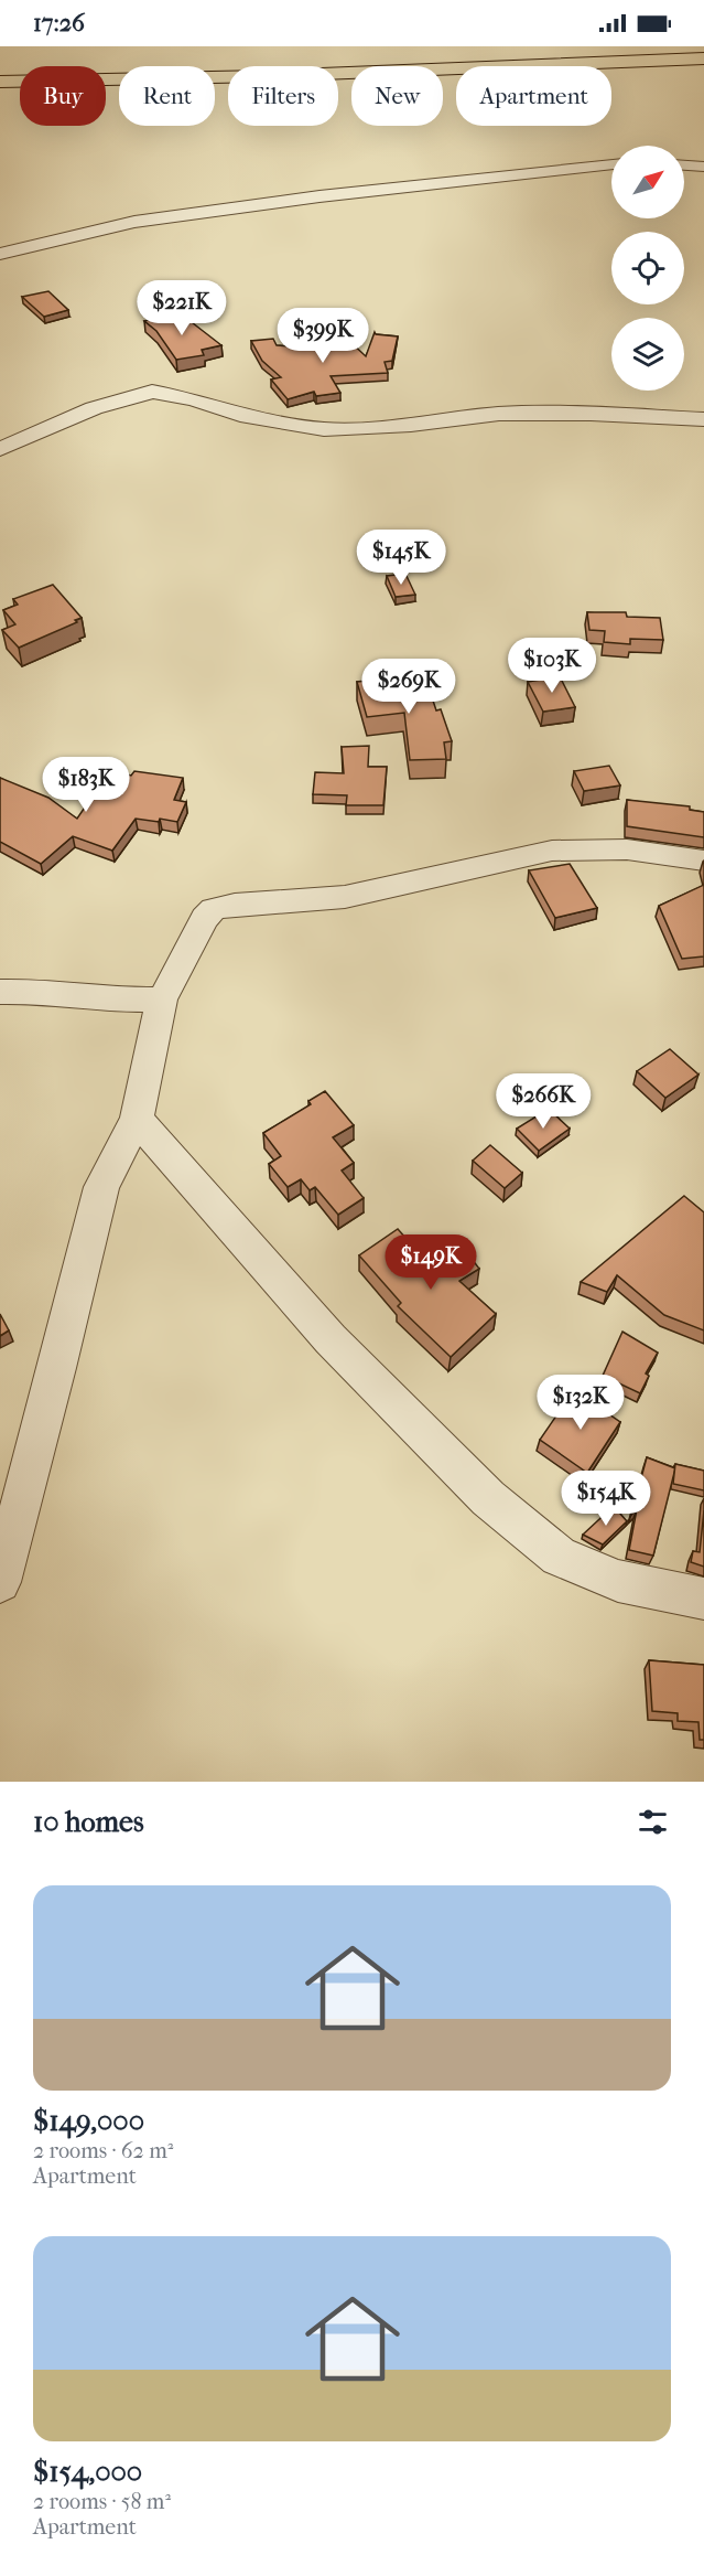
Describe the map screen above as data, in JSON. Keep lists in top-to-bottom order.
{
  "north": "top right",
  "page": {
    "status": "17:26",
    "chip": [
      "Buy",
      "Rent",
      "Filters",
      "New",
      "Apartment"
    ],
    "price": [
      "$221K",
      "$399K",
      "$145K",
      "$103K",
      "$269K",
      "$183K",
      "$266K",
      "$149K",
      "$132K",
      "$154K"
    ],
    "heading": "10 homes",
    "list": [
      {
        "name": "$149,000",
        "note": "2 rooms · 62 m² · Apartment"
      },
      {
        "name": "$154,000",
        "note": "2 rooms · 58 m² · Apartment"
      }
    ]
  }
}
